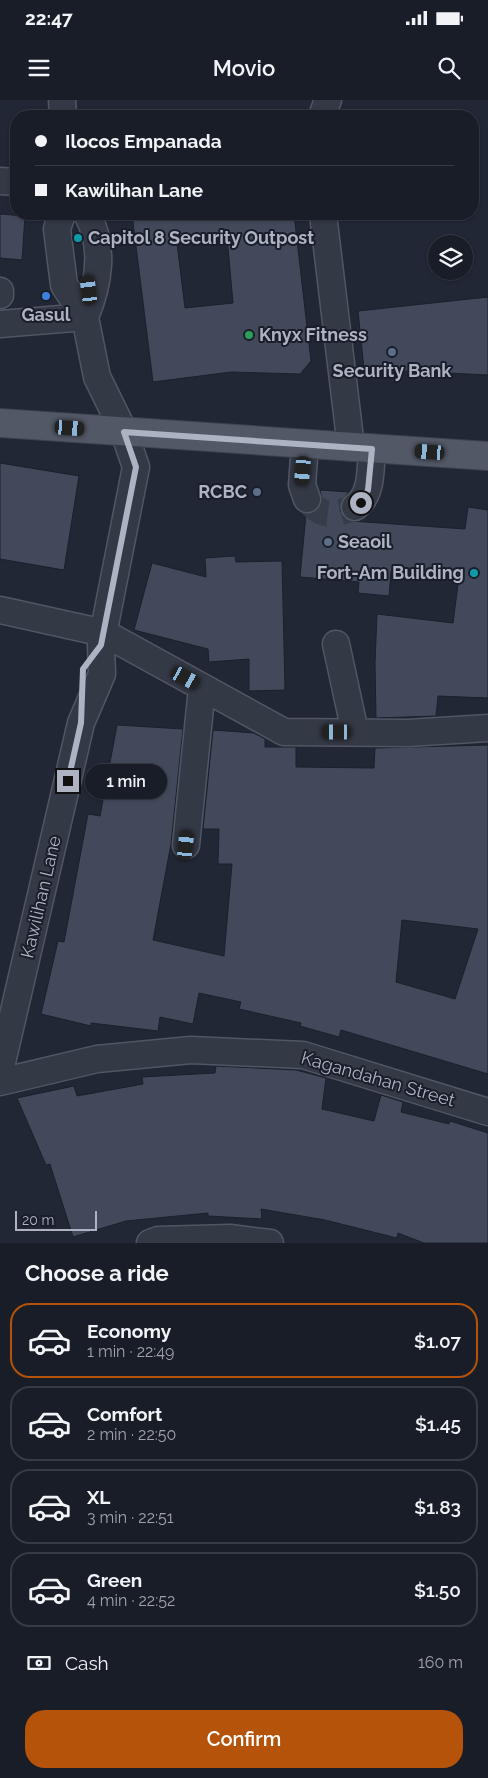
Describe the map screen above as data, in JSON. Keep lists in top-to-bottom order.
{
  "streets": {
    "street": ["Kawilihan Lane", "Kagandahan Street"]
  },
  "places": [
    "Capitol 8 Security Outpost",
    "Gasul",
    "Knyx Fitness",
    "Security Bank",
    "RCBC",
    "Seaoil",
    "Fort-Am Building"
  ],
  "scale_bar": "20 m",
  "page": {
    "status": "22:47",
    "header": "Movio",
    "banner": ["Ilocos Empanada", "Kawilihan Lane"],
    "bubble": "1 min",
    "scale": "20 m",
    "heading": "Choose a ride",
    "list": [
      {
        "name": "Economy",
        "note": "1 min · 22:49",
        "value": "$1.07"
      },
      {
        "name": "Comfort",
        "note": "2 min · 22:50",
        "value": "$1.45"
      },
      {
        "name": "XL",
        "note": "3 min · 22:51",
        "value": "$1.83"
      },
      {
        "name": "Green",
        "note": "4 min · 22:52",
        "value": "$1.50"
      }
    ],
    "pay": ["Cash", "160 m"],
    "buttons": "Confirm"
  }
}
